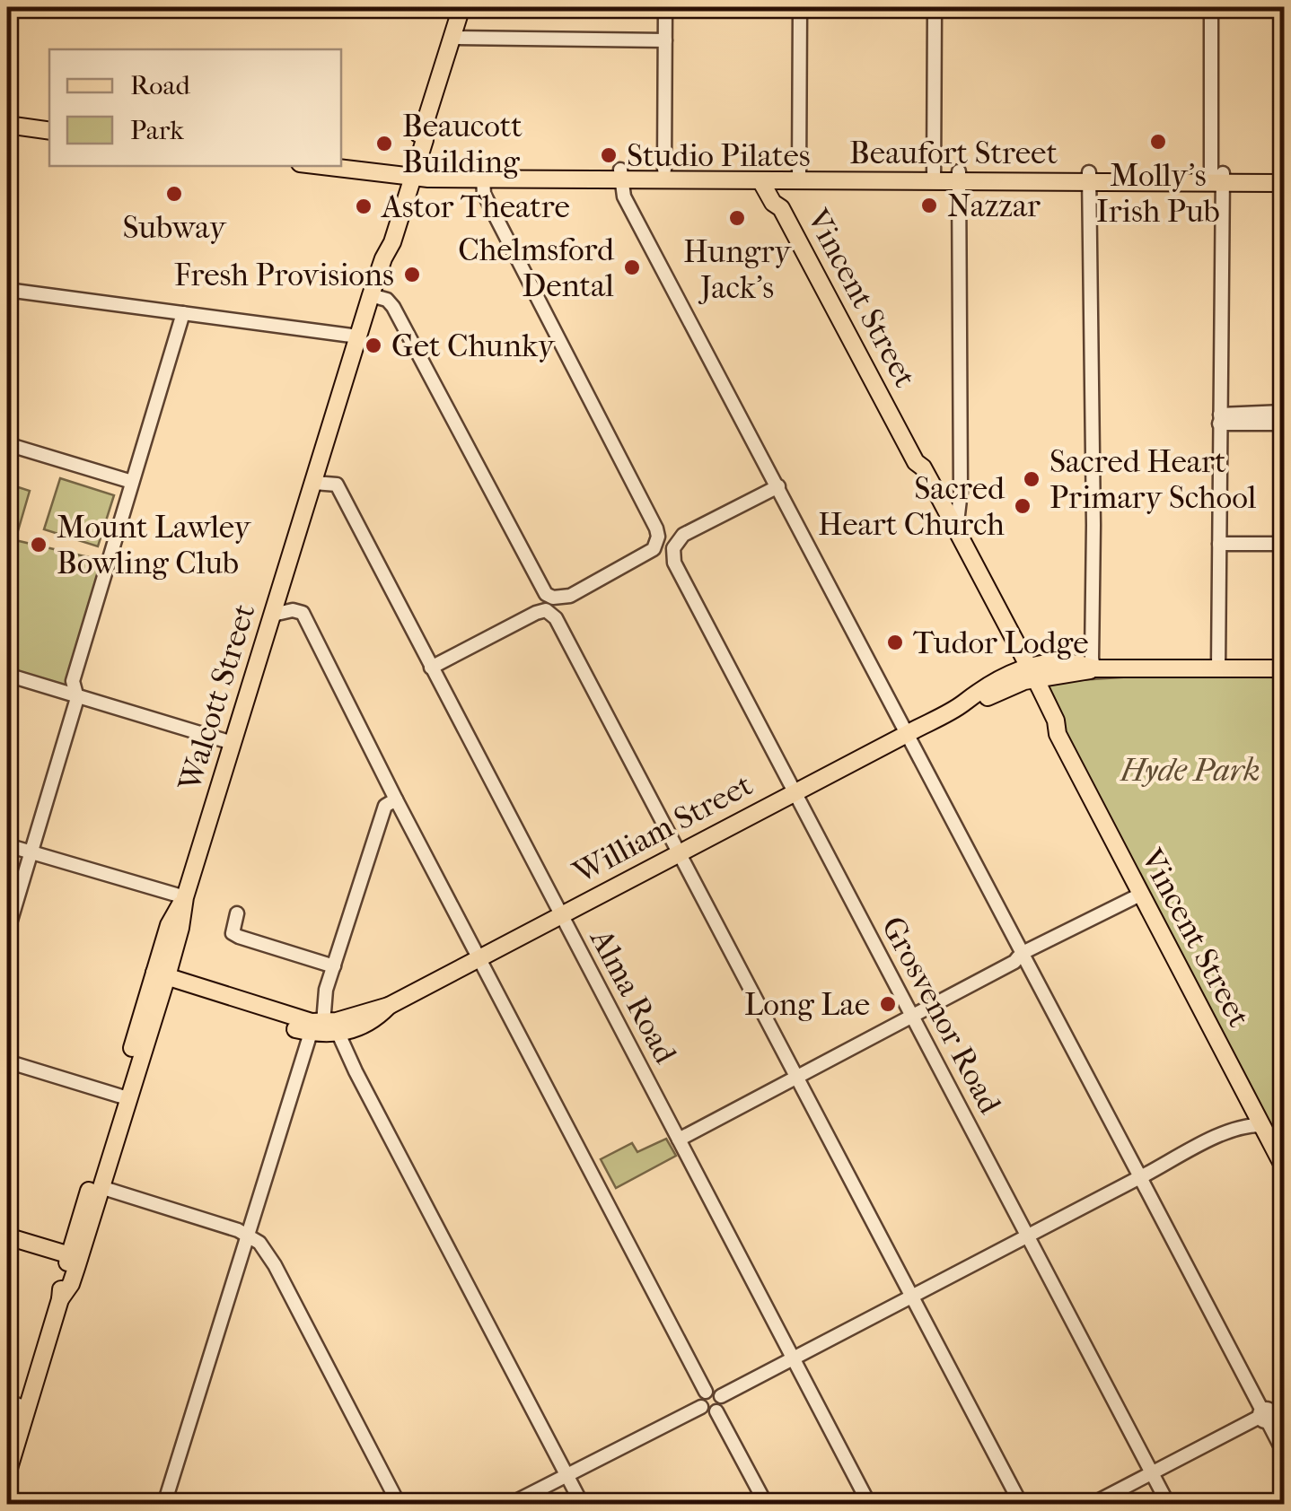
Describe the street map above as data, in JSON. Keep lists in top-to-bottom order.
{
  "streets": {
    "main road": [
      "Beaufort Street",
      "Vincent Street",
      "Walcott Street",
      "William Street"
    ],
    "street": ["Alma Road", "Grosvenor Road"]
  },
  "crossings": [
    ["Beaufort Street", "Vincent Street"],
    ["Beaufort Street", "Walcott Street"],
    ["Vincent Street", "William Street"],
    ["Walcott Street", "William Street"],
    ["Walcott Street", "Alma Road"],
    ["William Street", "Alma Road"],
    ["William Street", "Grosvenor Road"]
  ],
  "parks": ["Hyde Park"],
  "places": [
    "Molly's Irish Pub",
    "Beaucott Building",
    "Studio Pilates",
    "Subway",
    "Nazzar",
    "Astor Theatre",
    "Hungry Jack's",
    "Chelmsford Dental",
    "Fresh Provisions",
    "Get Chunky",
    "Sacred Heart Primary School",
    "Sacred Heart Church",
    "Mount Lawley Bowling Club",
    "Tudor Lodge",
    "Long Lae"
  ],
  "legend": ["Road", "Park"]
}
